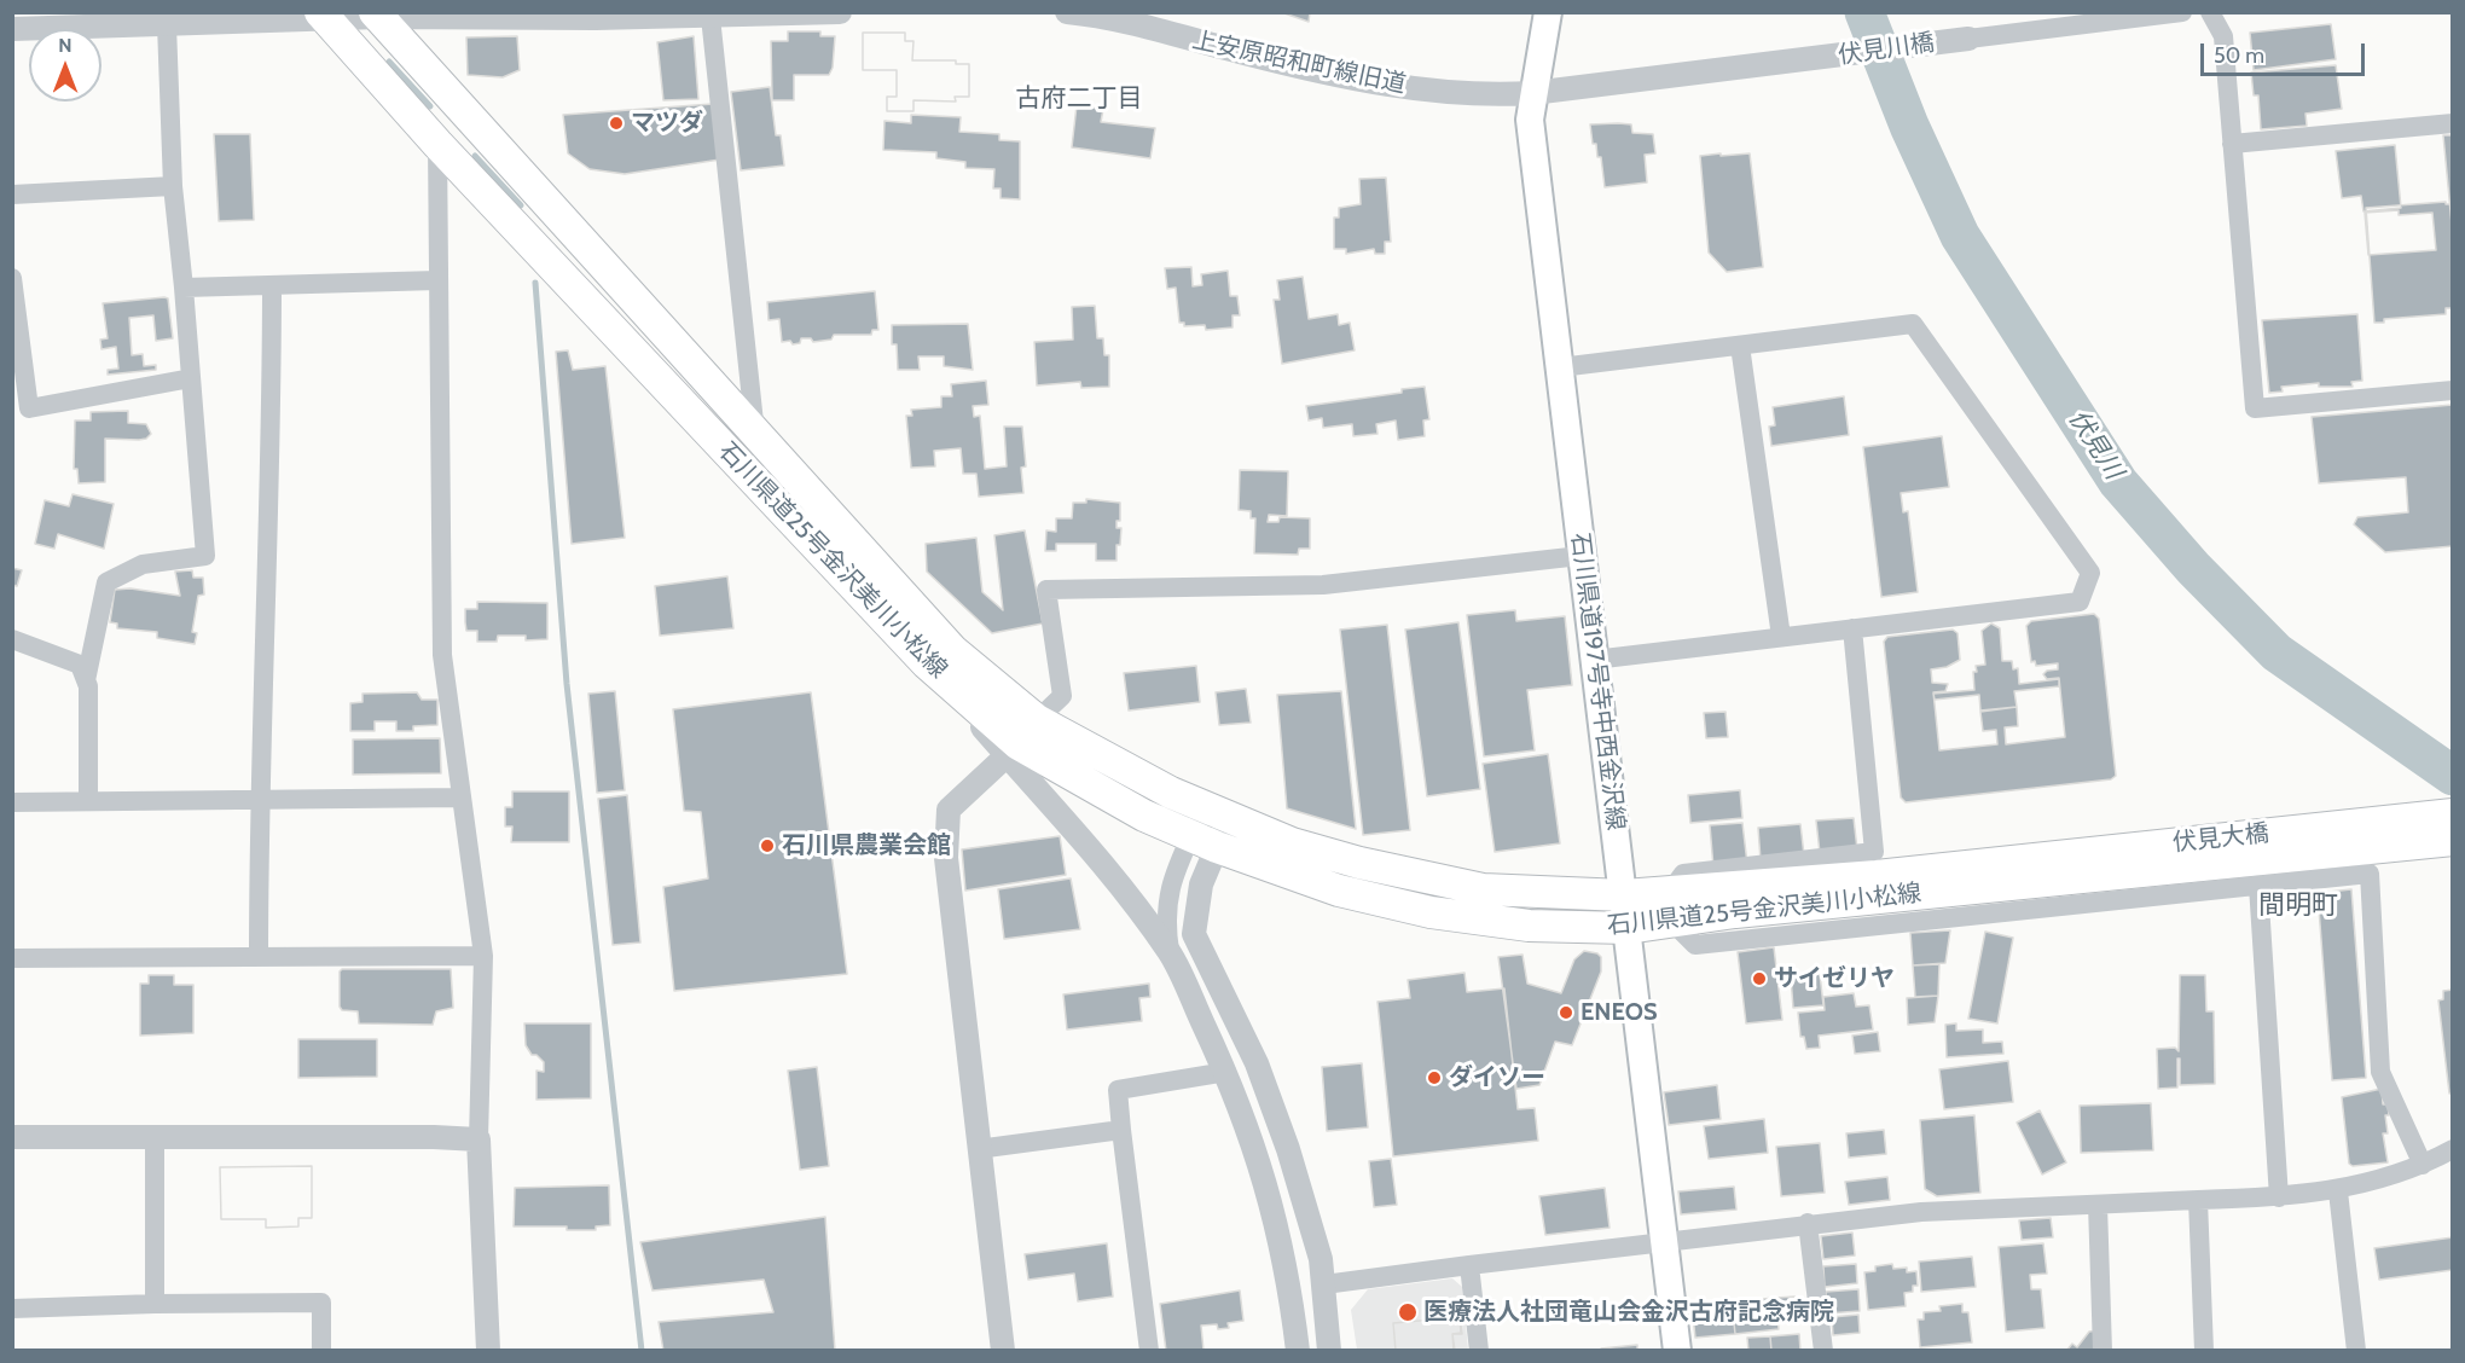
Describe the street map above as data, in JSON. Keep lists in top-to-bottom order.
{
  "streets": {
    "main road": ["石川県道25号金沢美川小松線", "石川県道197号寺中西金沢線", "伏見大橋"],
    "street": ["伏見川橋", "上安原昭和町線旧道"]
  },
  "crossings": [
    ["伏見川橋", "上安原昭和町線旧道"],
    ["上安原昭和町線旧道", "石川県道197号寺中西金沢線"],
    ["石川県道25号金沢美川小松線", "石川県道197号寺中西金沢線"],
    ["石川県道25号金沢美川小松線", "伏見大橋"]
  ],
  "districts": ["古府二丁目", "間明町"],
  "water": ["伏見川"],
  "places": [
    "マツダ",
    "石川県農業会館",
    "サイゼリヤ",
    "ENEOS",
    "ダイソー",
    "医療法人社団竜山会金沢古府記念病院"
  ],
  "scale_bar": "50 m",
  "north": "top"
}
